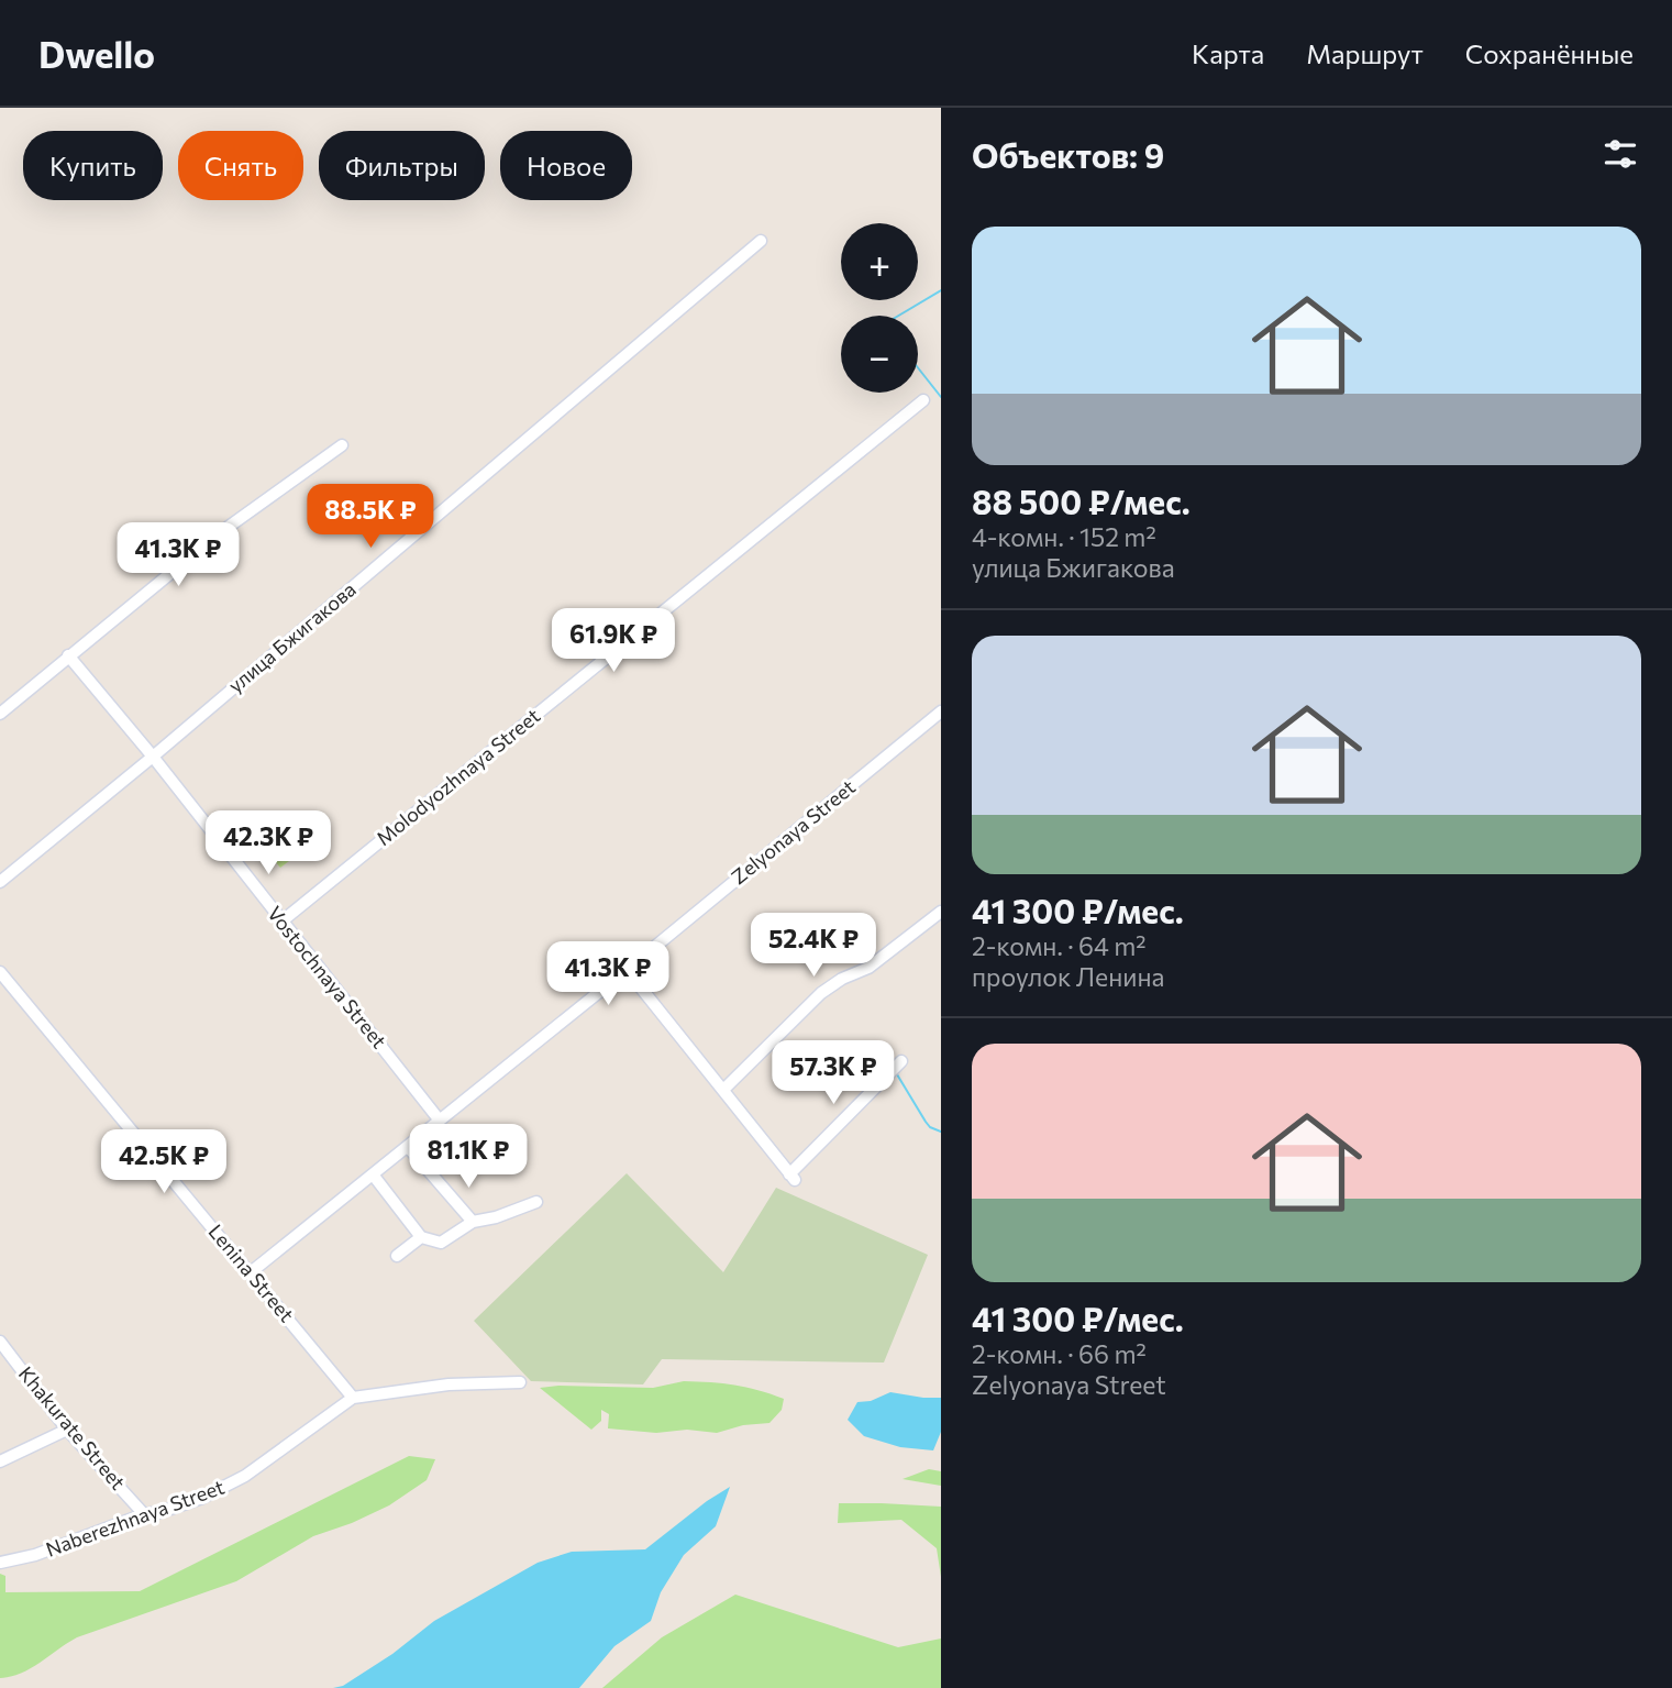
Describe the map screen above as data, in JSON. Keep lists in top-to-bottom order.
{
  "streets": {
    "street": [
      "улица Бжигакова",
      "Molodyozhnaya Street",
      "Zelyonaya Street",
      "Vostochnaya Street",
      "Lenina Street",
      "Khakurate Street",
      "Naberezhnaya Street"
    ]
  },
  "crossings": [
    ["улица Бжигакова", "Vostochnaya Street"],
    ["Molodyozhnaya Street", "Vostochnaya Street"],
    ["Zelyonaya Street", "Vostochnaya Street"],
    ["Zelyonaya Street", "Lenina Street"],
    ["Lenina Street", "Naberezhnaya Street"],
    ["Khakurate Street", "Naberezhnaya Street"]
  ],
  "page": {
    "header": "Dwello",
    "nav": ["Карта", "Маршрут", "Сохранённые"],
    "heading": "Объектов: 9",
    "chip": [
      "Купить",
      "Снять",
      "Фильтры",
      "Новое"
    ],
    "list": [
      {
        "name": "88 500 ₽/мес.",
        "note": "4-комн. · 152 m² · улица Бжигакова"
      },
      {
        "name": "41 300 ₽/мес.",
        "note": "2-комн. · 64 m² · проулок Ленина"
      },
      {
        "name": "41 300 ₽/мес.",
        "note": "2-комн. · 66 m² · Zelyonaya Street"
      }
    ],
    "map_buttons": ["+", "−"],
    "price": [
      "88.5K ₽",
      "41.3K ₽",
      "61.9K ₽",
      "42.3K ₽",
      "52.4K ₽",
      "41.3K ₽",
      "57.3K ₽",
      "81.1K ₽",
      "42.5K ₽"
    ]
  }
}
